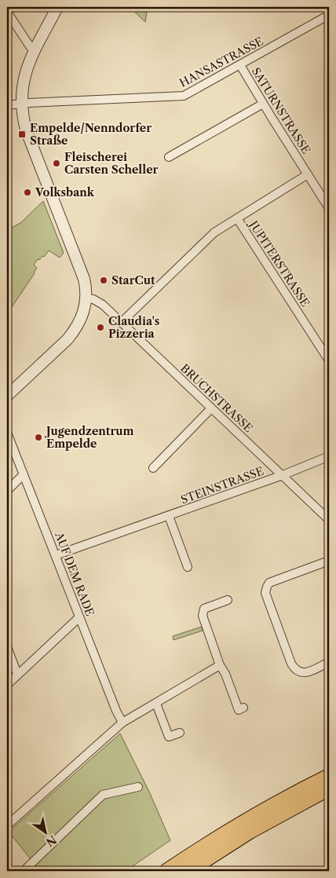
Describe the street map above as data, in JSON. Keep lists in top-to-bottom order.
{
  "streets": {
    "street": [
      "HANSASTRASSE",
      "SATURNSTRASSE",
      "JUPITERSTRASSE",
      "BRUCHSTRASSE",
      "STEINSTRASSE",
      "AUF DEM RADE"
    ]
  },
  "crossings": [
    ["HANSASTRASSE", "SATURNSTRASSE"],
    ["BRUCHSTRASSE", "STEINSTRASSE"],
    ["STEINSTRASSE", "AUF DEM RADE"]
  ],
  "places": {
    "transit": ["Empelde/Nenndorfer Straße"],
    "other": [
      "Fleischerei Carsten Scheller",
      "Volksbank",
      "StarCut",
      "Claudia's Pizzeria",
      "Jugendzentrum Empelde"
    ]
  },
  "north": "bottom right"
}
